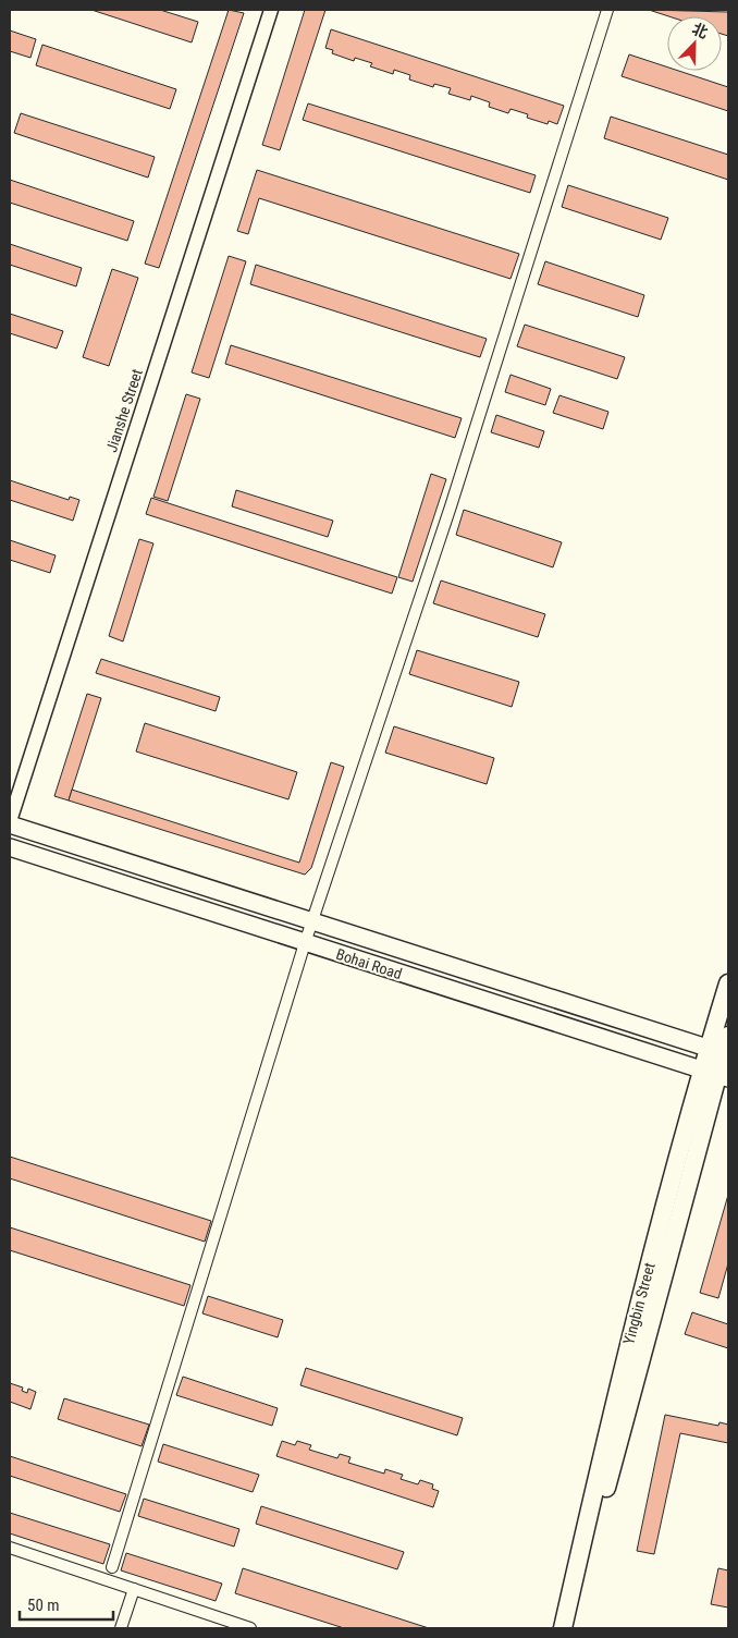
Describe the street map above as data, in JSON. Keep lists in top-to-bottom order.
{
  "streets": {
    "main road": ["Bohai Road", "Yingbin Street"],
    "street": ["Jianshe Street"]
  },
  "crossings": [
    ["Jianshe Street", "Bohai Road"],
    ["Bohai Road", "Yingbin Street"]
  ],
  "scale_bar": "50 m",
  "north": "top right"
}
